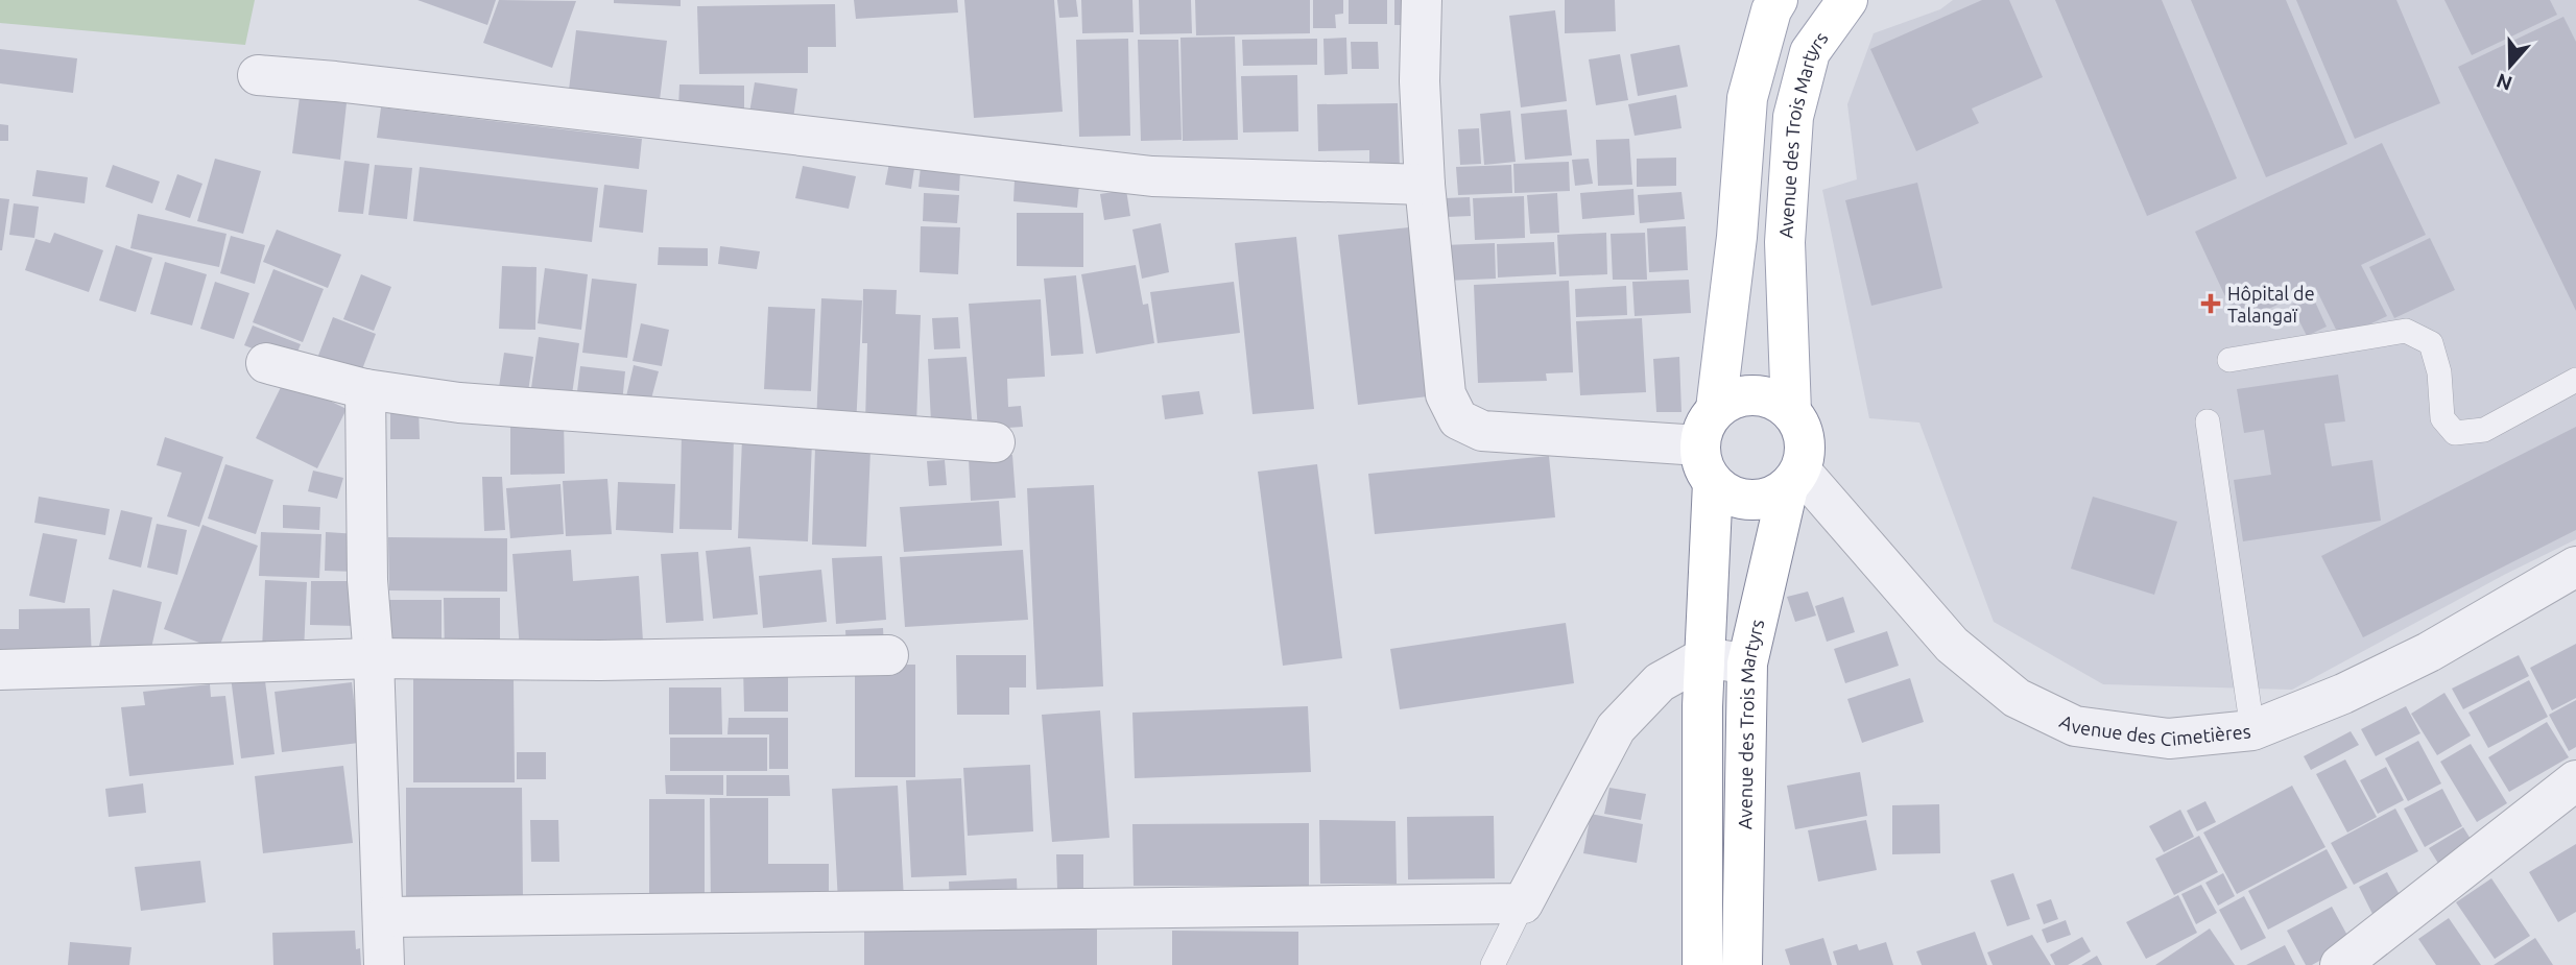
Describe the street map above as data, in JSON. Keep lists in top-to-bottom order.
{
  "streets": {
    "main road": ["Avenue des Trois Martyrs"],
    "street": ["Avenue des Cimetières"]
  },
  "crossings": [
    ["Avenue des Trois Martyrs", "Avenue des Cimetières"]
  ],
  "places": {
    "health": ["Hôpital de Talangaï"]
  },
  "north": "bottom"
}
